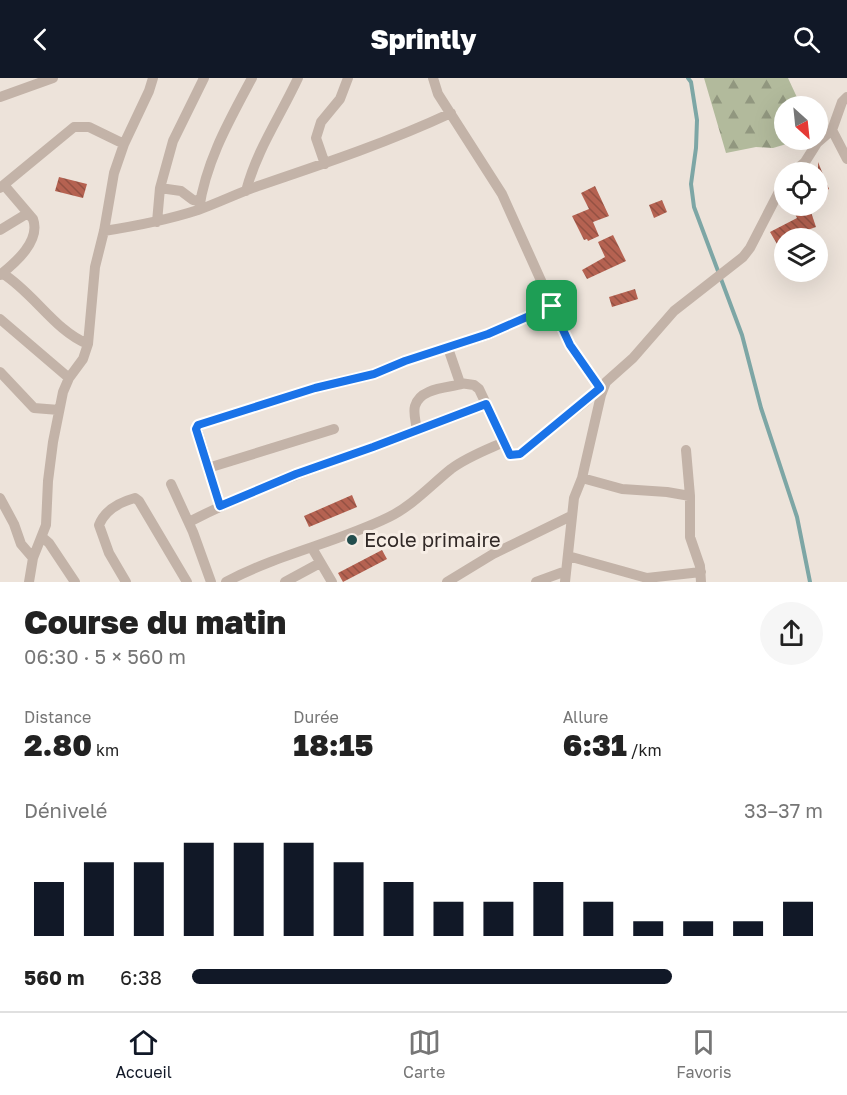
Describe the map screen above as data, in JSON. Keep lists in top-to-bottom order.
{
  "places": ["Ecole primaire"],
  "north": "bottom right",
  "page": {
    "header": "Sprintly",
    "heading": ["Course du matin", "06:30 · 5 × 560 m"],
    "stats": [
      ["Distance", "2.80 km"],
      ["Durée", "18:15"],
      ["Allure", "6:31 /km"]
    ],
    "chart": ["Dénivelé", "33–37 m"],
    "list": [
      {
        "name": "560 m",
        "note": "6:38"
      }
    ],
    "tabs": ["Accueil", "Carte", "Favoris"]
  }
}
